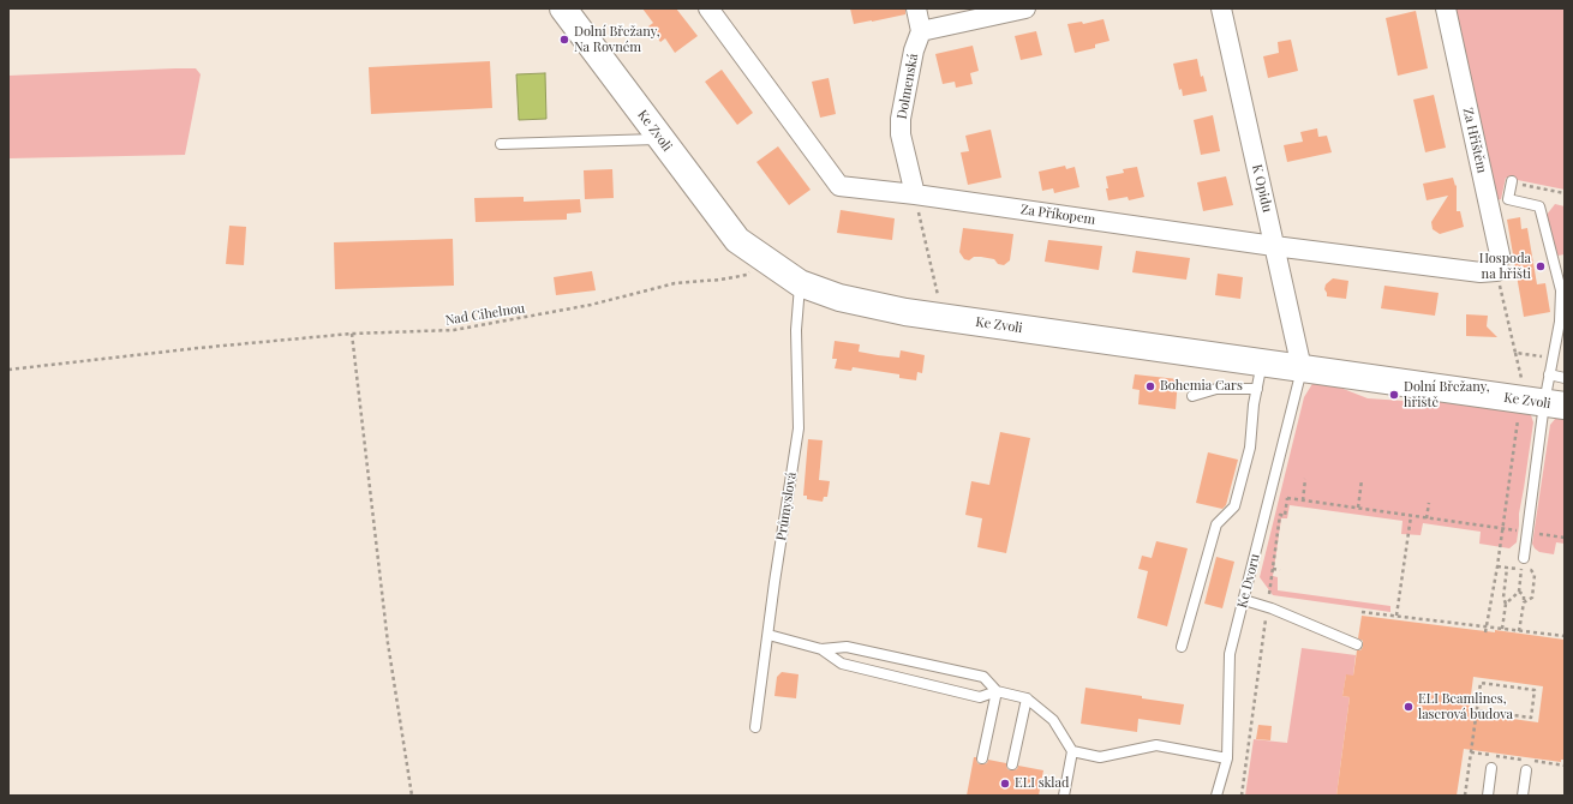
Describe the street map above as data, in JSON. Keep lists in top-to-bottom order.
{
  "streets": {
    "street": [
      "Dolmenská",
      "Ke Zvoli",
      "Za Hřištěm",
      "K Opidu",
      "Za Příkopem"
    ],
    "lane": ["Průmyslová", "Ke Dvoru"],
    "path": ["Nad Cihelnou"]
  },
  "crossings": [
    ["Dolmenská", "Za Příkopem"],
    ["Ke Zvoli", "K Opidu"],
    ["Ke Zvoli", "Nad Cihelnou"],
    ["Ke Zvoli", "Průmyslová"],
    ["Ke Zvoli", "Ke Dvoru"],
    ["Za Hřištěm", "Za Příkopem"],
    ["K Opidu", "Za Příkopem"],
    ["K Opidu", "Ke Dvoru"]
  ],
  "places": [
    "Dolní Břežany, Na Rovném",
    "Hospoda na hřišti",
    "Bohemia Cars",
    "Dolní Břežany, hřiště",
    "ELI Beamlines, laserová budova",
    "ELI sklad"
  ]
}
